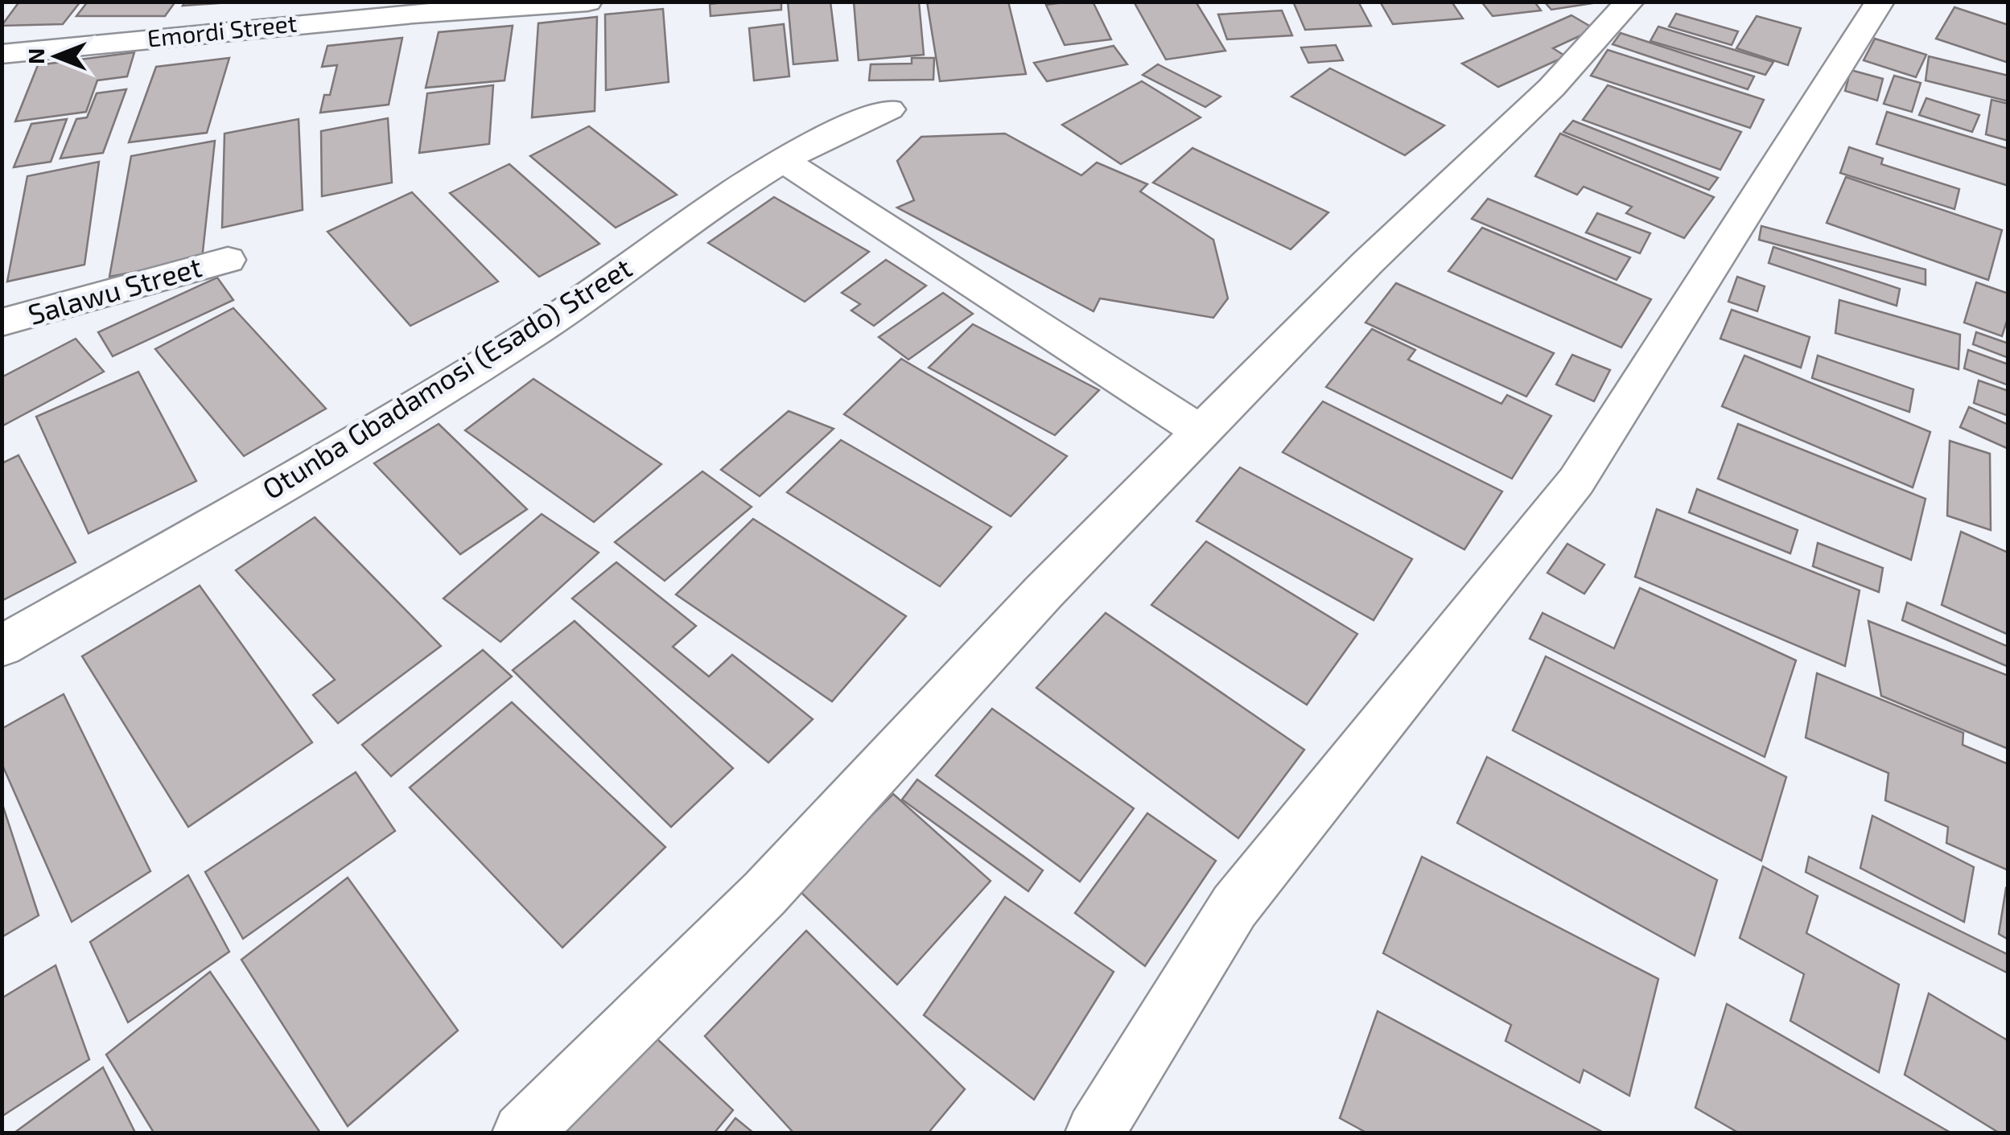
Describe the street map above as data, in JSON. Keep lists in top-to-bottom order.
{
  "streets": {
    "street": ["Emordi Street", "Salawu Street", "Otunba Gbadamosi (Esado) Street"]
  },
  "north": "left"
}
